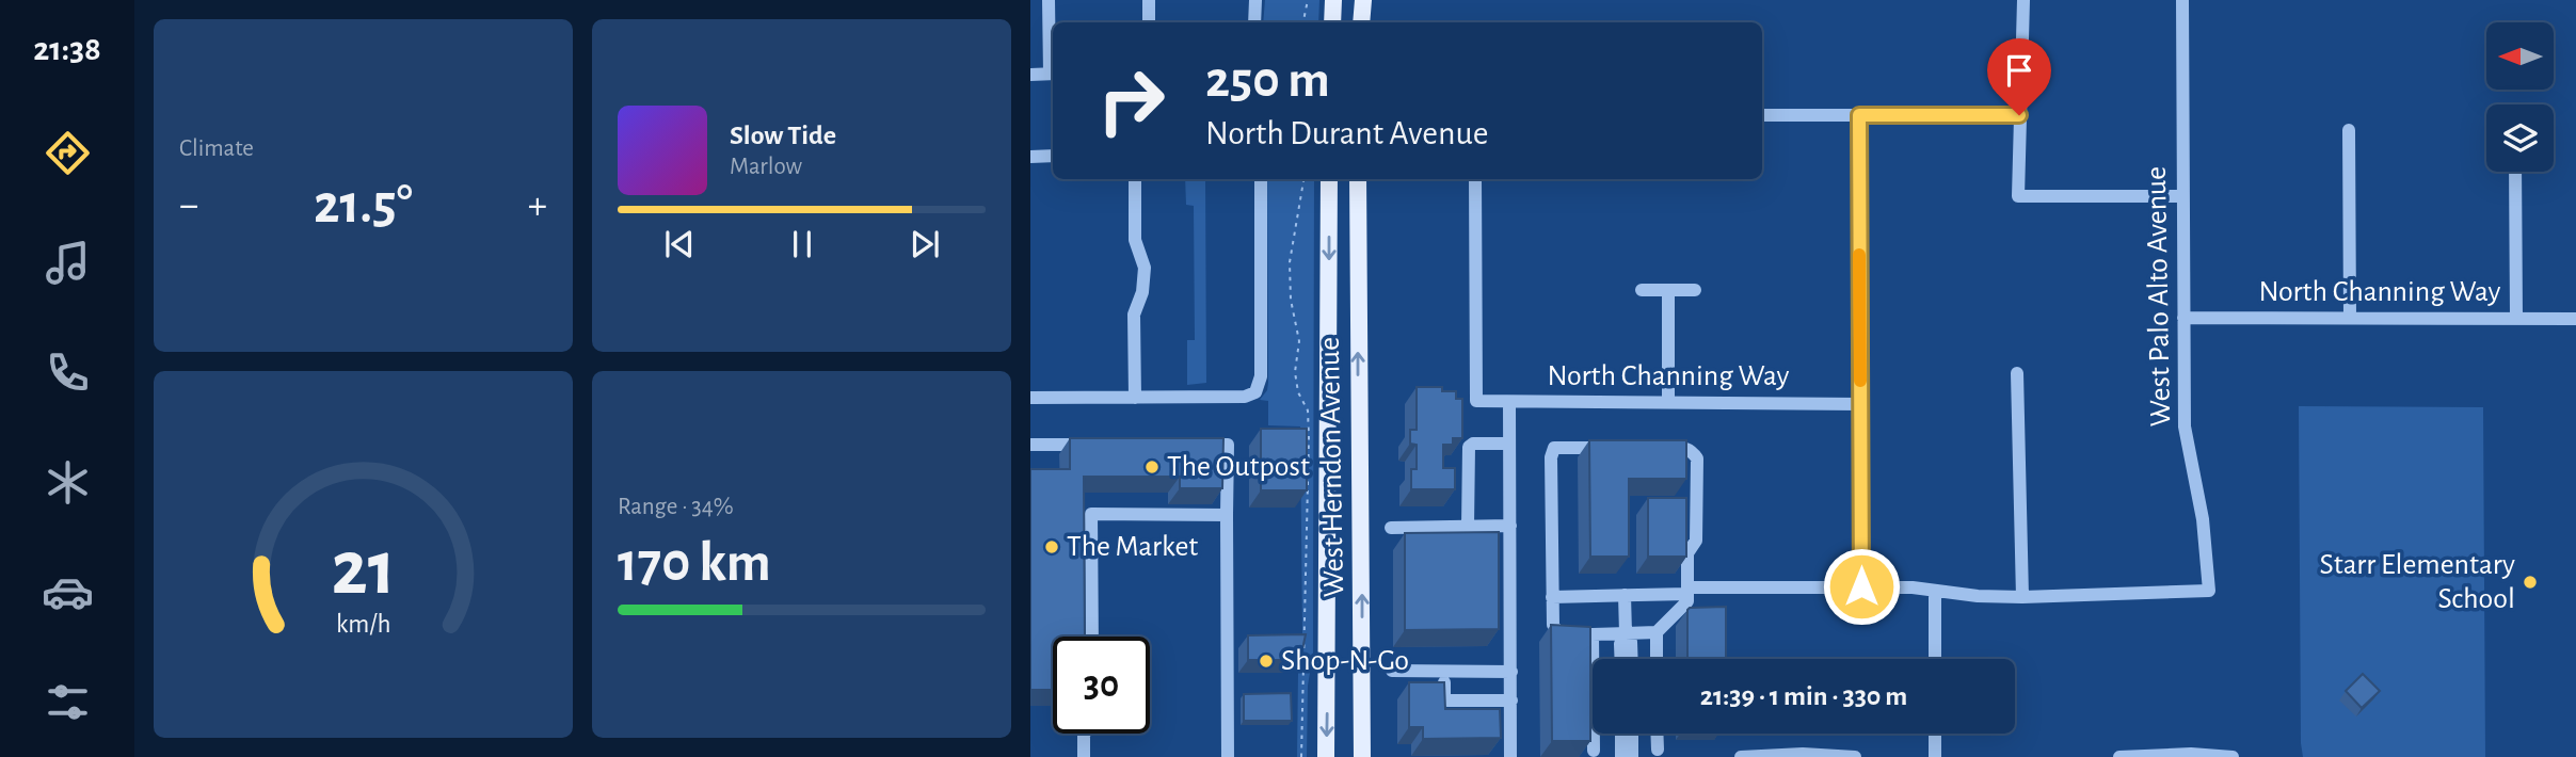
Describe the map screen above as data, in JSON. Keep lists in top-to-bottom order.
{
  "streets": {
    "main road": ["West Herndon Avenue"],
    "street": ["North Channing Way", "West Palo Alto Avenue"]
  },
  "crossings": [
    ["North Channing Way", "West Palo Alto Avenue"]
  ],
  "places": [
    "The Outpost",
    "The Market",
    "Starr Elementary School",
    "Shop-N-Go"
  ],
  "north": "left",
  "page": {
    "tabs": "21:38",
    "tile": [
      "Climate",
      ["Range · 34%", "170 km"]
    ],
    "turn": ["250 m", "North Durant Avenue"],
    "song": ["Slow Tide", "Marlow"],
    "heat": ["−", "21.5°", "+"],
    "limit": "30",
    "trip": "21:39 · 1 min · 330 m",
    "gauge": ["21", "km/h"]
  }
}
